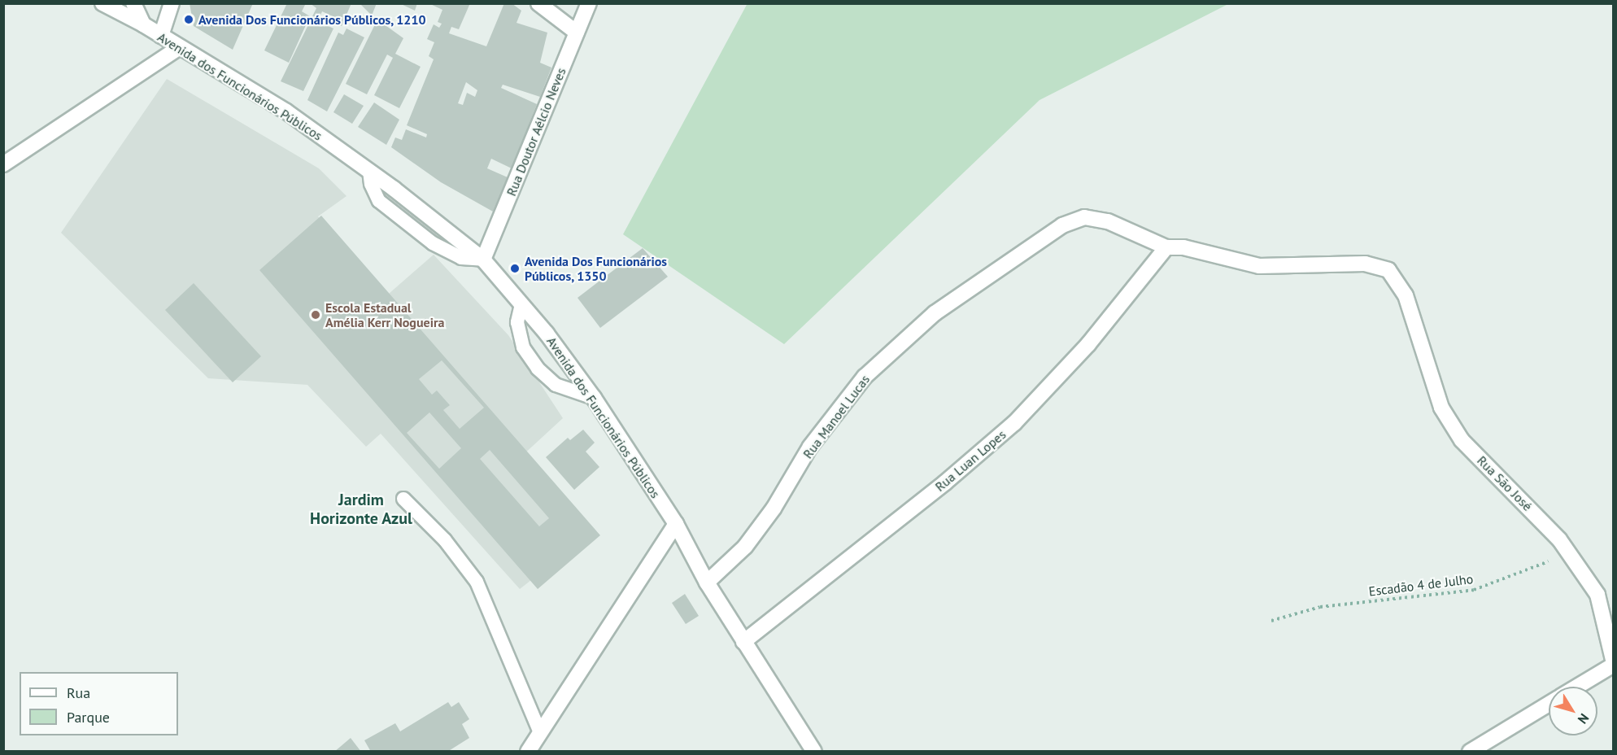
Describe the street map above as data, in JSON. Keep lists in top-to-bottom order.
{
  "streets": {
    "street": [
      "Avenida dos Funcionários Públicos",
      "Rua Doutor Aélcio Neves",
      "Rua Manoel Lucas",
      "Rua Luan Lopes",
      "Rua São José"
    ],
    "path": ["Escadão 4 de Julho"]
  },
  "crossings": [
    ["Avenida dos Funcionários Públicos", "Rua Doutor Aélcio Neves"],
    ["Avenida dos Funcionários Públicos", "Rua Manoel Lucas"],
    ["Avenida dos Funcionários Públicos", "Rua Luan Lopes"],
    ["Rua Manoel Lucas", "Rua Luan Lopes"],
    ["Rua Manoel Lucas", "Rua São José"],
    ["Rua Luan Lopes", "Rua São José"],
    ["Rua São José", "Escadão 4 de Julho"]
  ],
  "districts": ["Jardim Horizonte Azul"],
  "places": ["Avenida Dos Funcionários Públicos, 1210", "Avenida Dos Funcionários Públicos, 1350", "Escola Estadual Amélia Kerr Nogueira"],
  "legend": ["Rua", "Parque"],
  "north": "bottom right"
}
